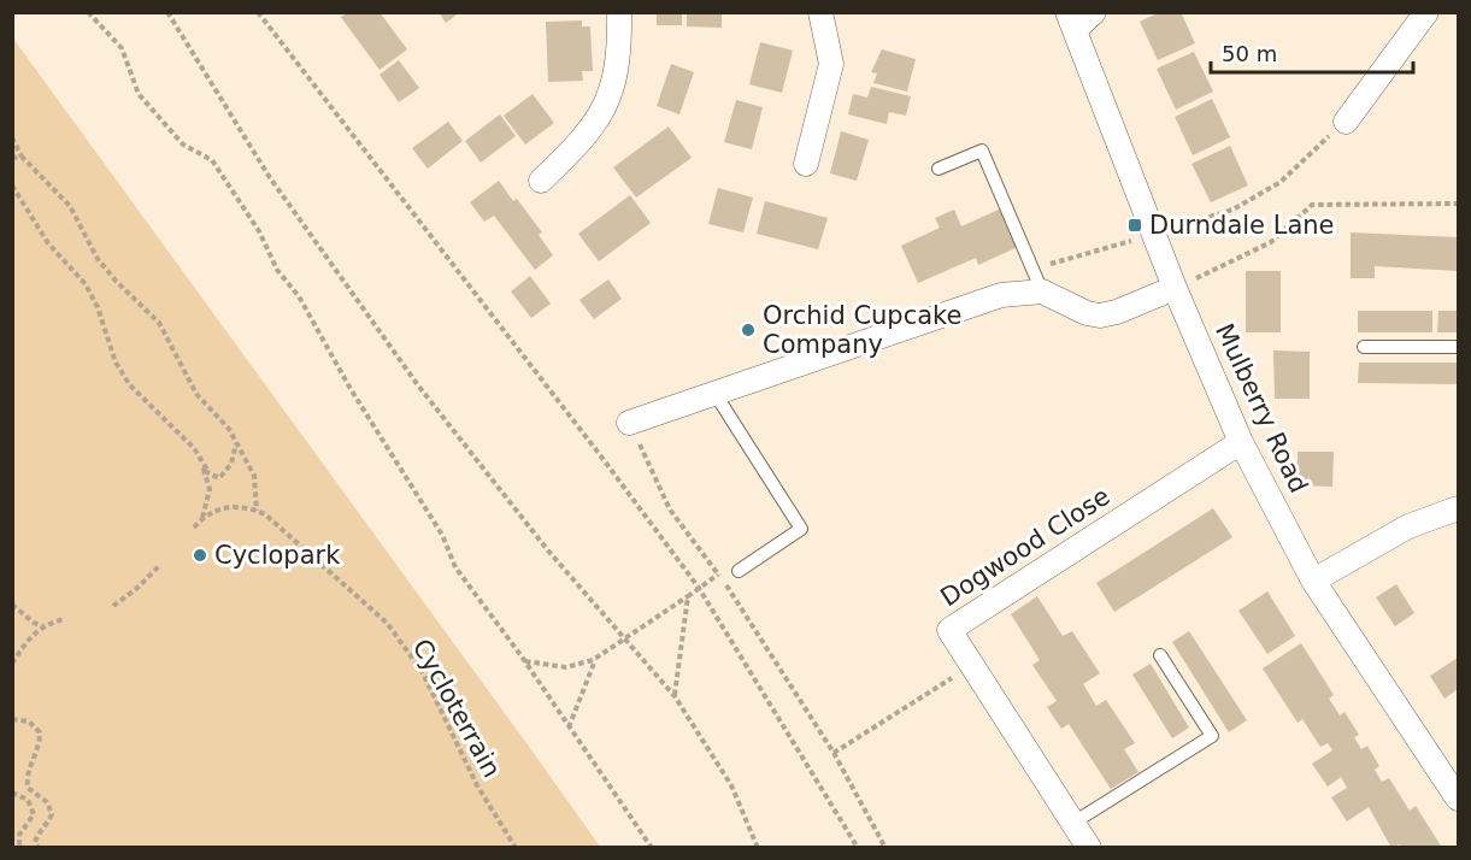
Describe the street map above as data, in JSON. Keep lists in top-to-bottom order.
{
  "streets": {
    "street": ["Mulberry Road", "Dogwood Close"],
    "path": ["Cycloterrain"]
  },
  "crossings": [
    ["Mulberry Road", "Dogwood Close"]
  ],
  "places": {
    "transit": ["Durndale Lane"],
    "other": ["Orchid Cupcake Company", "Cyclopark"]
  },
  "scale_bar": "50 m"
}
